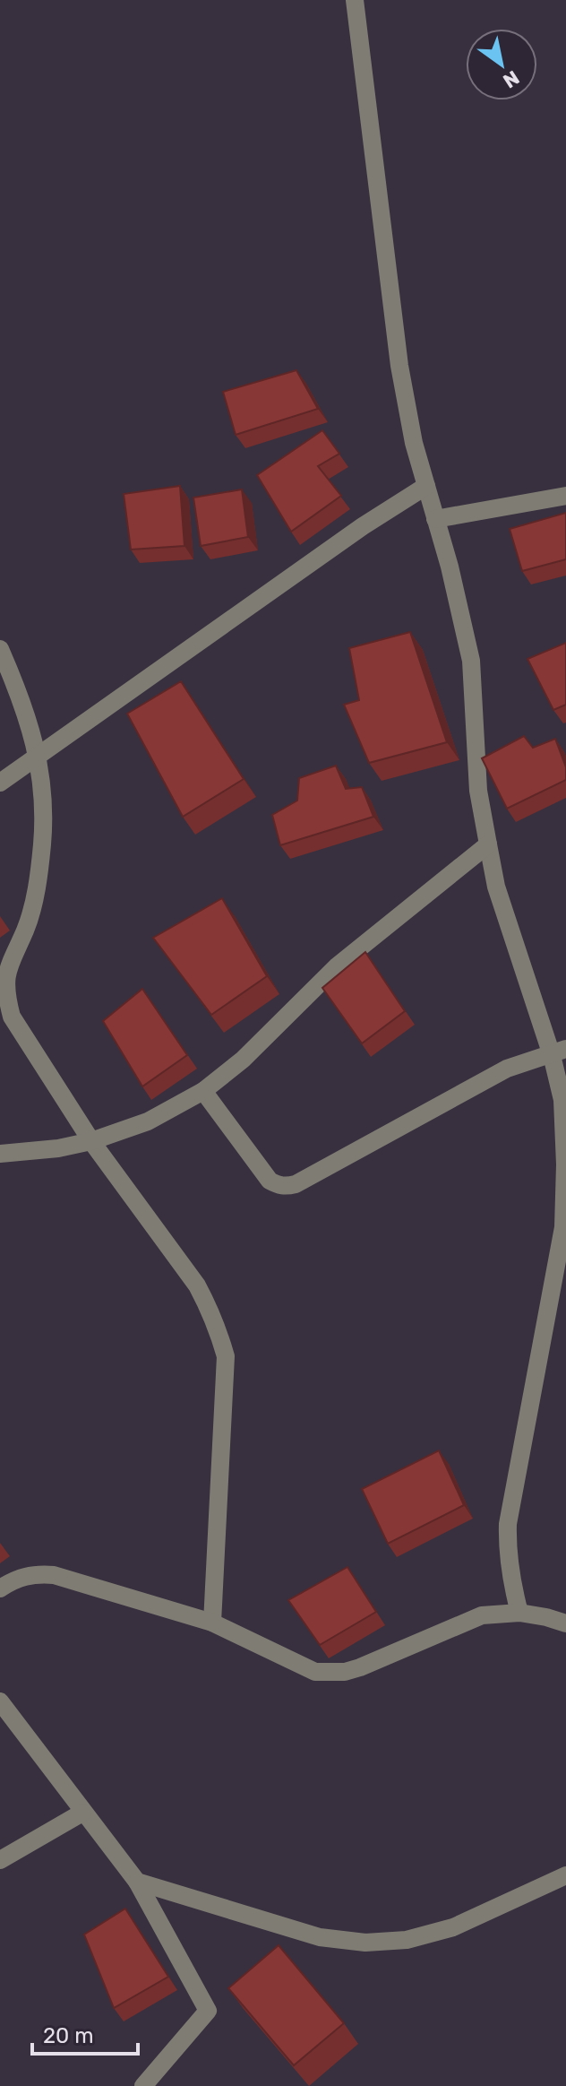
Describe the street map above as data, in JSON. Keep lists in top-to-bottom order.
{
  "scale_bar": "20 m",
  "north": "bottom right"
}
